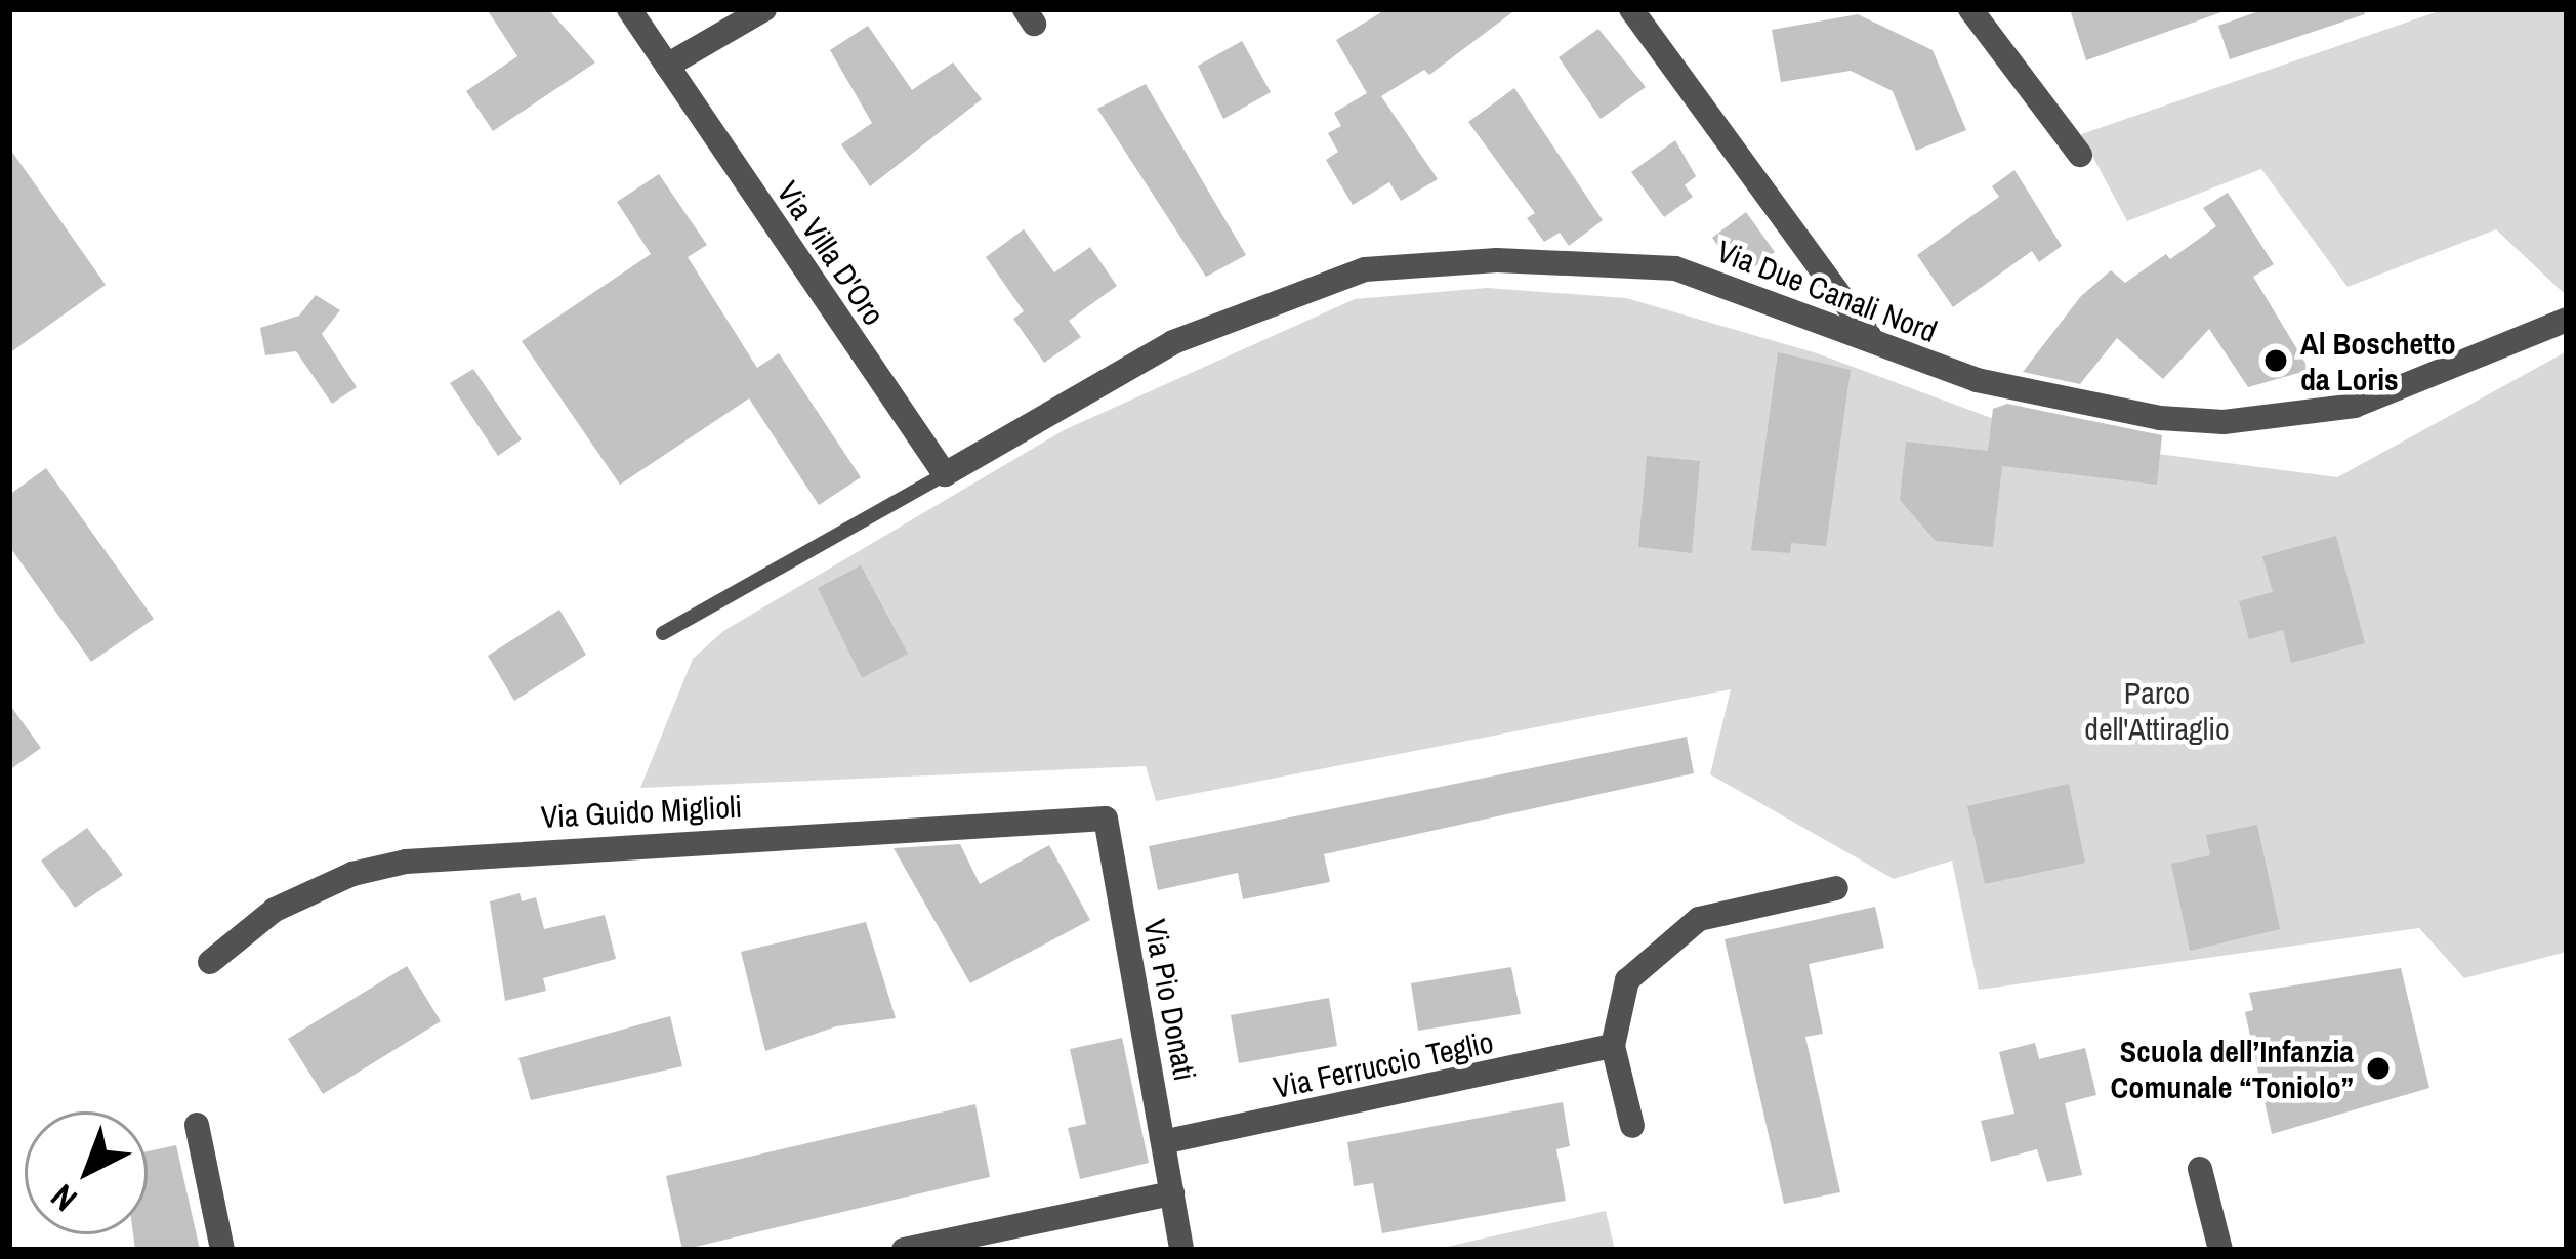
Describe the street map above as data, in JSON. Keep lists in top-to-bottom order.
{
  "streets": {
    "street": [
      "Via Villa D'Oro",
      "Via Due Canali Nord",
      "Via Guido Miglioli",
      "Via Pio Donati",
      "Via Ferruccio Teglio"
    ]
  },
  "crossings": [
    ["Via Villa D'Oro", "Via Due Canali Nord"],
    ["Via Guido Miglioli", "Via Pio Donati"],
    ["Via Pio Donati", "Via Ferruccio Teglio"]
  ],
  "parks": ["Parco dell'Attiraglio"],
  "places": ["Al Boschetto da Loris", "Scuola dell’Infanzia Comunale “Toniolo”"],
  "north": "bottom left"
}
